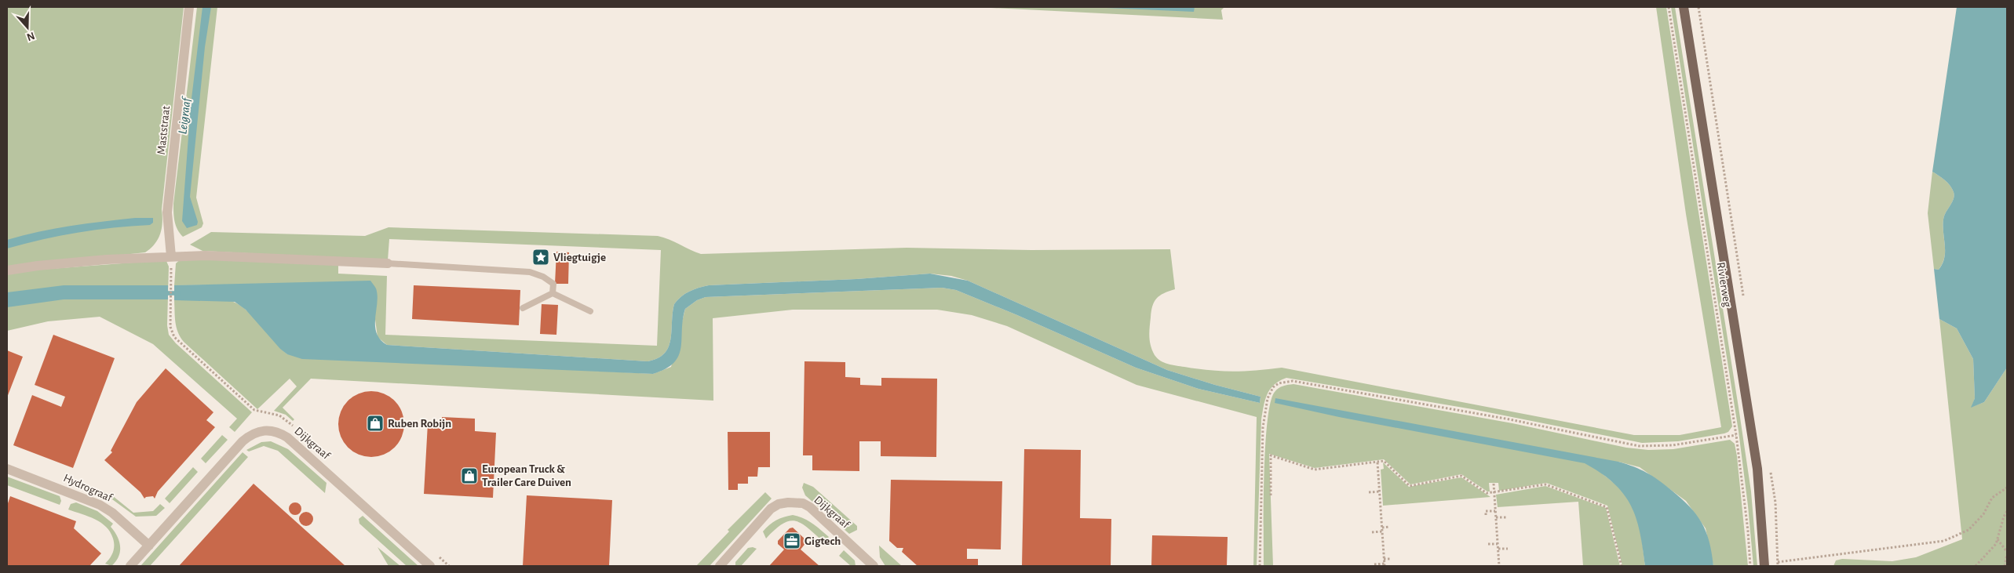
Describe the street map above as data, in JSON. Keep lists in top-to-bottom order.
{
  "streets": {
    "main road": ["Rivierweg"],
    "street": ["Maststraat", "Dijkgraaf", "Hydrograaf"]
  },
  "crossings": [
    ["Dijkgraaf", "Hydrograaf"]
  ],
  "water": ["Leigraaf"],
  "places": {
    "place": ["Vliegtuigje"],
    "shop": ["Ruben Robijn", "European Truck & Trailer Care Duiven"],
    "office": ["Gigtech"]
  },
  "north": "bottom"
}
